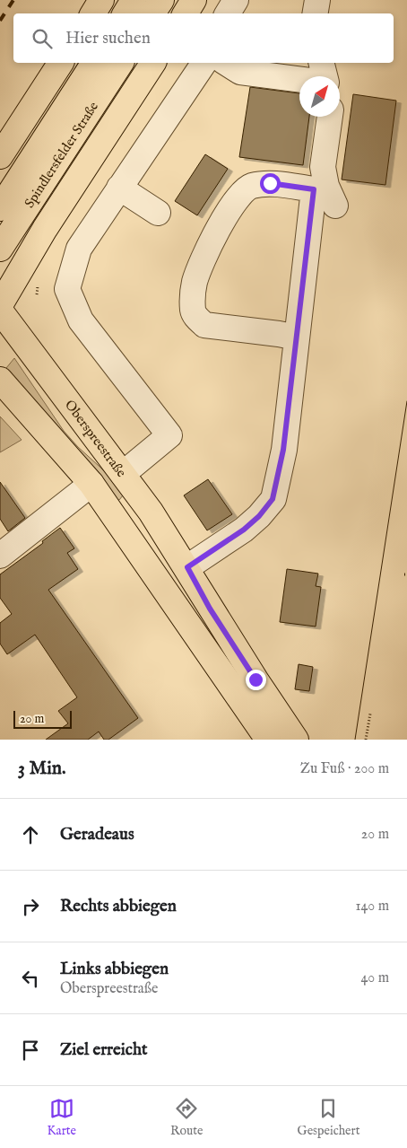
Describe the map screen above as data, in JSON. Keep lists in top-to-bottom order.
{
  "streets": {
    "main road": ["Spindlersfelder Straße", "Oberspreestraße"]
  },
  "scale_bar": "20 m",
  "north": "top right",
  "page": {
    "search": "Hier suchen",
    "scale": "20 m",
    "heading": ["3 Min.", "Zu Fuß · 200 m"],
    "list": [
      ["Geradeaus", "20 m"],
      ["Rechts abbiegen", "140 m"],
      ["Links abbiegen", "Oberspreestraße", "40 m"],
      "Ziel erreicht"
    ],
    "nav": ["Karte", "Route", "Gespeichert"]
  }
}
